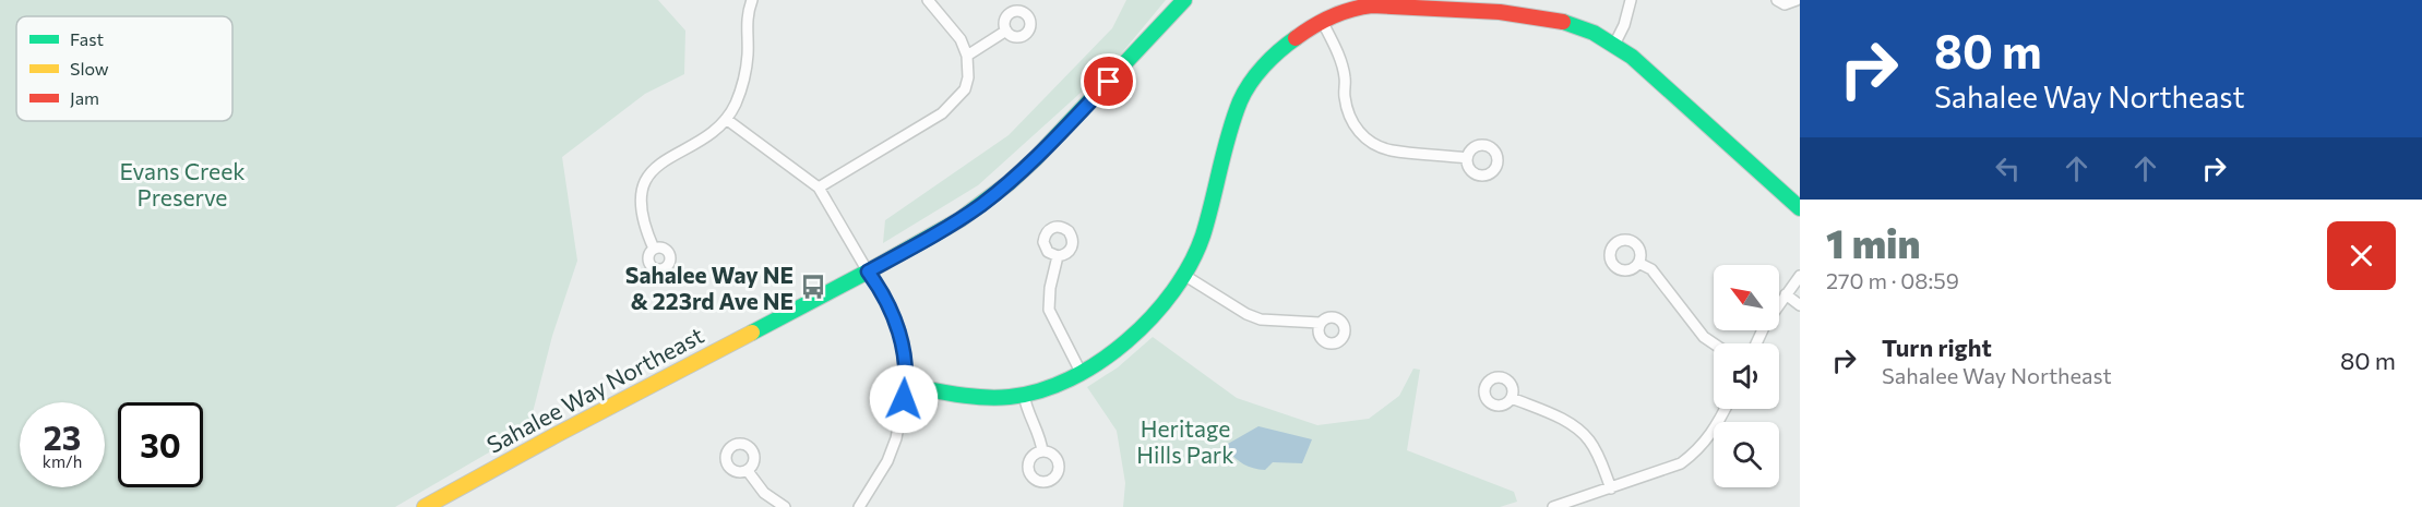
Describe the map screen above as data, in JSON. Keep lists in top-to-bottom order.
{
  "streets": {
    "street": ["Sahalee Way Northeast"]
  },
  "parks": ["Evans Creek Preserve", "Heritage Hills Park"],
  "places": {
    "bus stop": ["Sahalee Way NE & 223rd Ave NE"]
  },
  "legend": ["Fast", "Slow", "Jam"],
  "north": "top left",
  "page": {
    "turn": ["80 m", "Sahalee Way Northeast"],
    "heading": ["1 min", "270 m · 08:59"],
    "list": [
      {
        "name": "Turn right",
        "note": "Sahalee Way Northeast",
        "value": "80 m"
      }
    ],
    "speed": "23 km/h",
    "limit": "30"
  }
}
